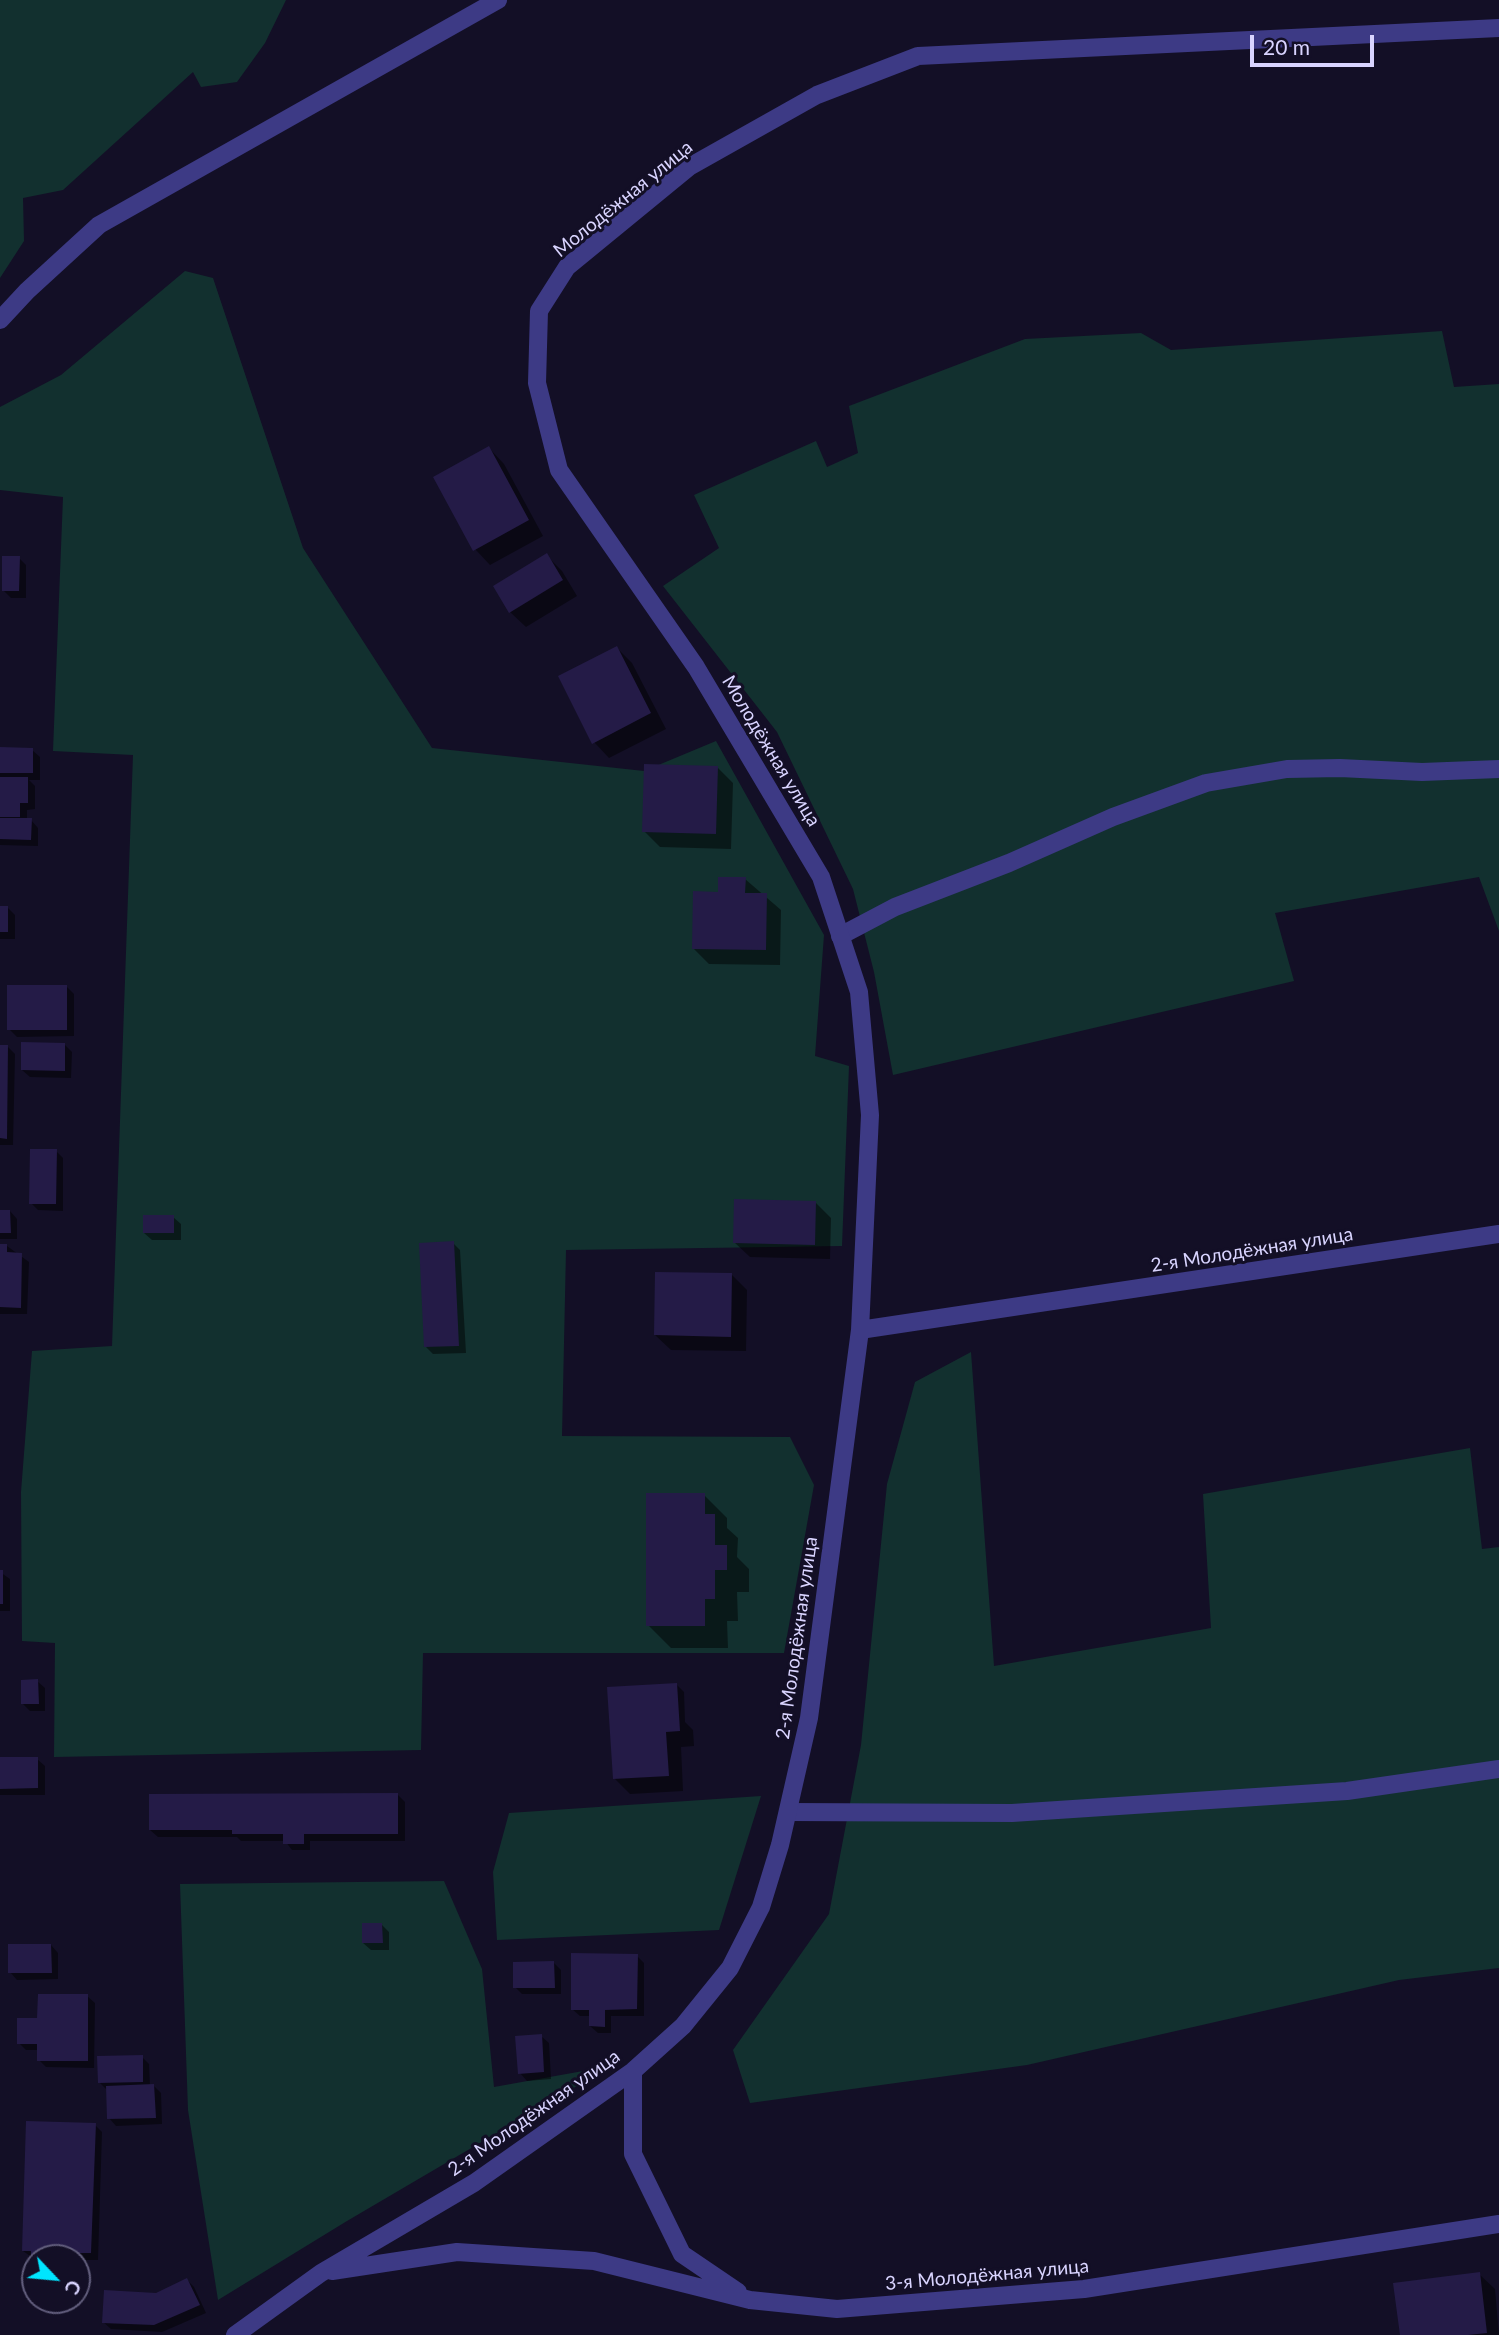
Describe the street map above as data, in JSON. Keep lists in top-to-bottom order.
{
  "streets": {
    "street": ["Молодёжная улица", "2-я Молодёжная улица", "3-я Молодёжная улица"]
  },
  "crossings": [
    ["Молодёжная улица", "2-я Молодёжная улица"],
    ["2-я Молодёжная улица", "3-я Молодёжная улица"]
  ],
  "scale_bar": "20 m",
  "north": "bottom right"
}
